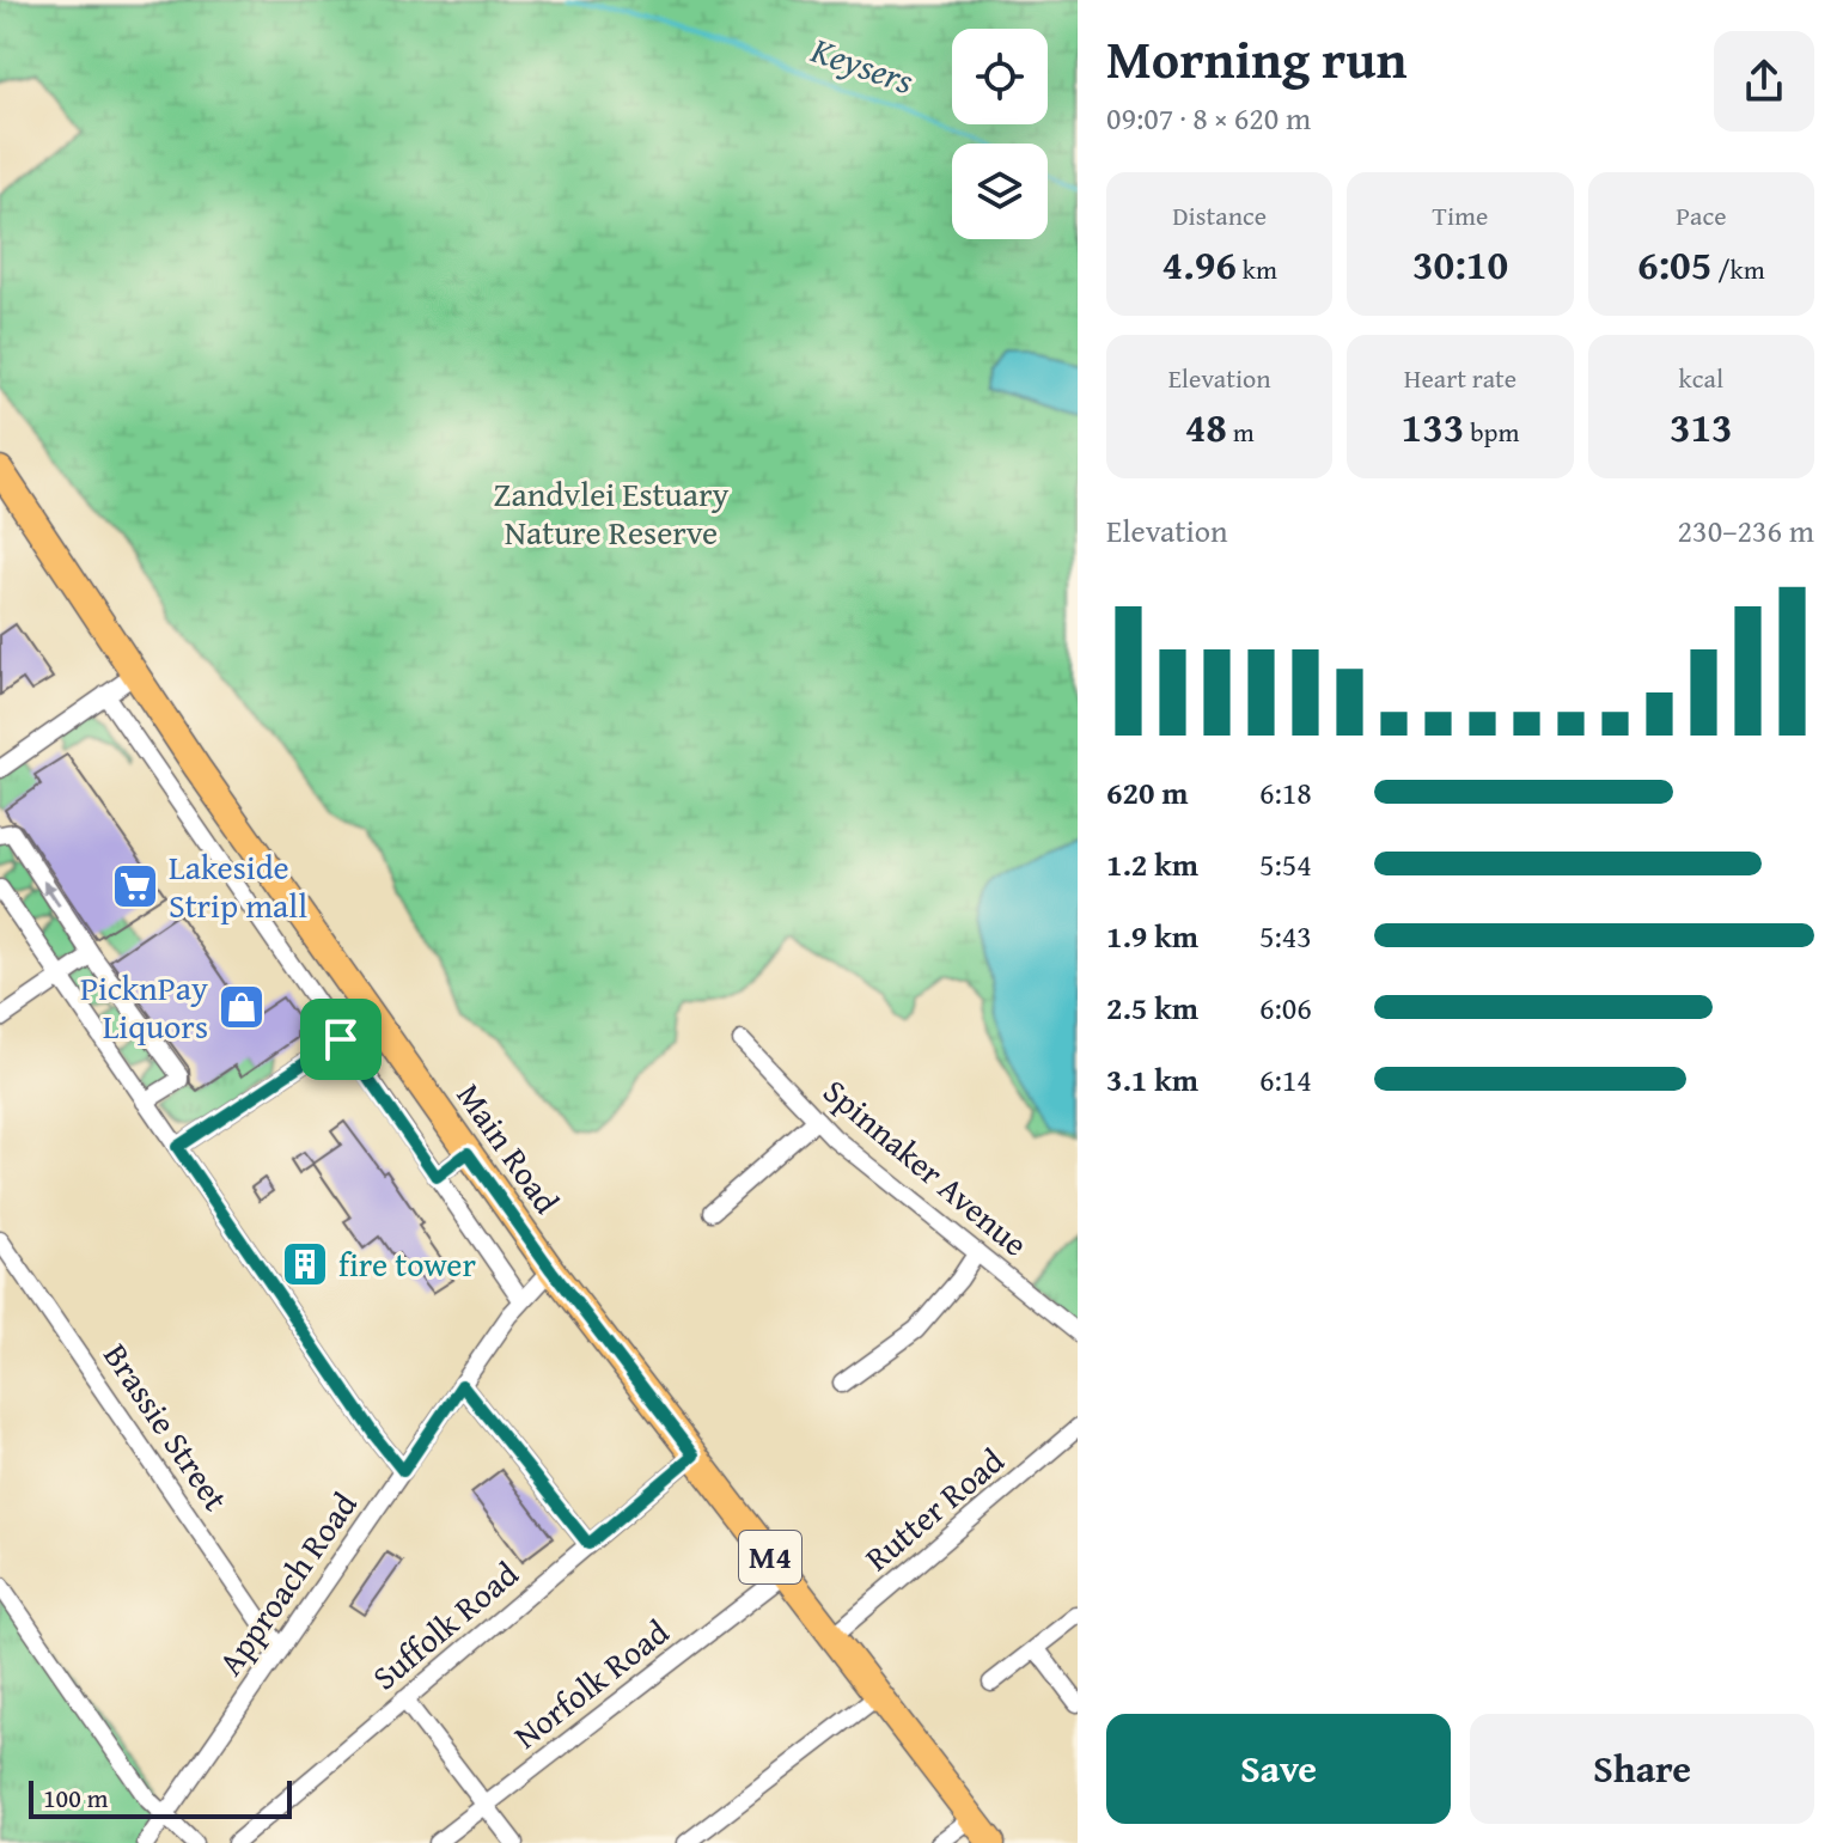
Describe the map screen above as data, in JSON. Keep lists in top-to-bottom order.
{
  "streets": {
    "main road": ["Main Road", "M4"],
    "street": [
      "Spinnaker Avenue",
      "Brassie Street",
      "Rutter Road",
      "Approach Road",
      "Suffolk Road",
      "Norfolk Road"
    ]
  },
  "crossings": [
    ["Main Road", "Rutter Road"],
    ["Main Road", "Approach Road"],
    ["Main Road", "Suffolk Road"],
    ["Main Road", "Norfolk Road"],
    ["Brassie Street", "Approach Road"]
  ],
  "water": ["Keysers"],
  "parks": ["Zandvlei Estuary Nature Reserve"],
  "places": {
    "supermarket": ["Lakeside Strip mall"],
    "shop": ["PicknPay Liquors"],
    "building": ["fire tower"]
  },
  "scale_bar": "100 m",
  "page": {
    "heading": ["Morning run", "09:07 · 8 × 620 m"],
    "stats": [
      ["Distance", "4.96 km"],
      ["Time", "30:10"],
      ["Pace", "6:05 /km"],
      ["Elevation", "48 m"],
      ["Heart rate", "133 bpm"],
      ["kcal", "313"]
    ],
    "chart": ["Elevation", "230–236 m"],
    "list": [
      {
        "name": "620 m",
        "note": "6:18"
      },
      {
        "name": "1.2 km",
        "note": "5:54"
      },
      {
        "name": "1.9 km",
        "note": "5:43"
      },
      {
        "name": "2.5 km",
        "note": "6:06"
      },
      {
        "name": "3.1 km",
        "note": "6:14"
      }
    ],
    "buttons": ["Save", "Share"],
    "scale": "100 m"
  }
}
